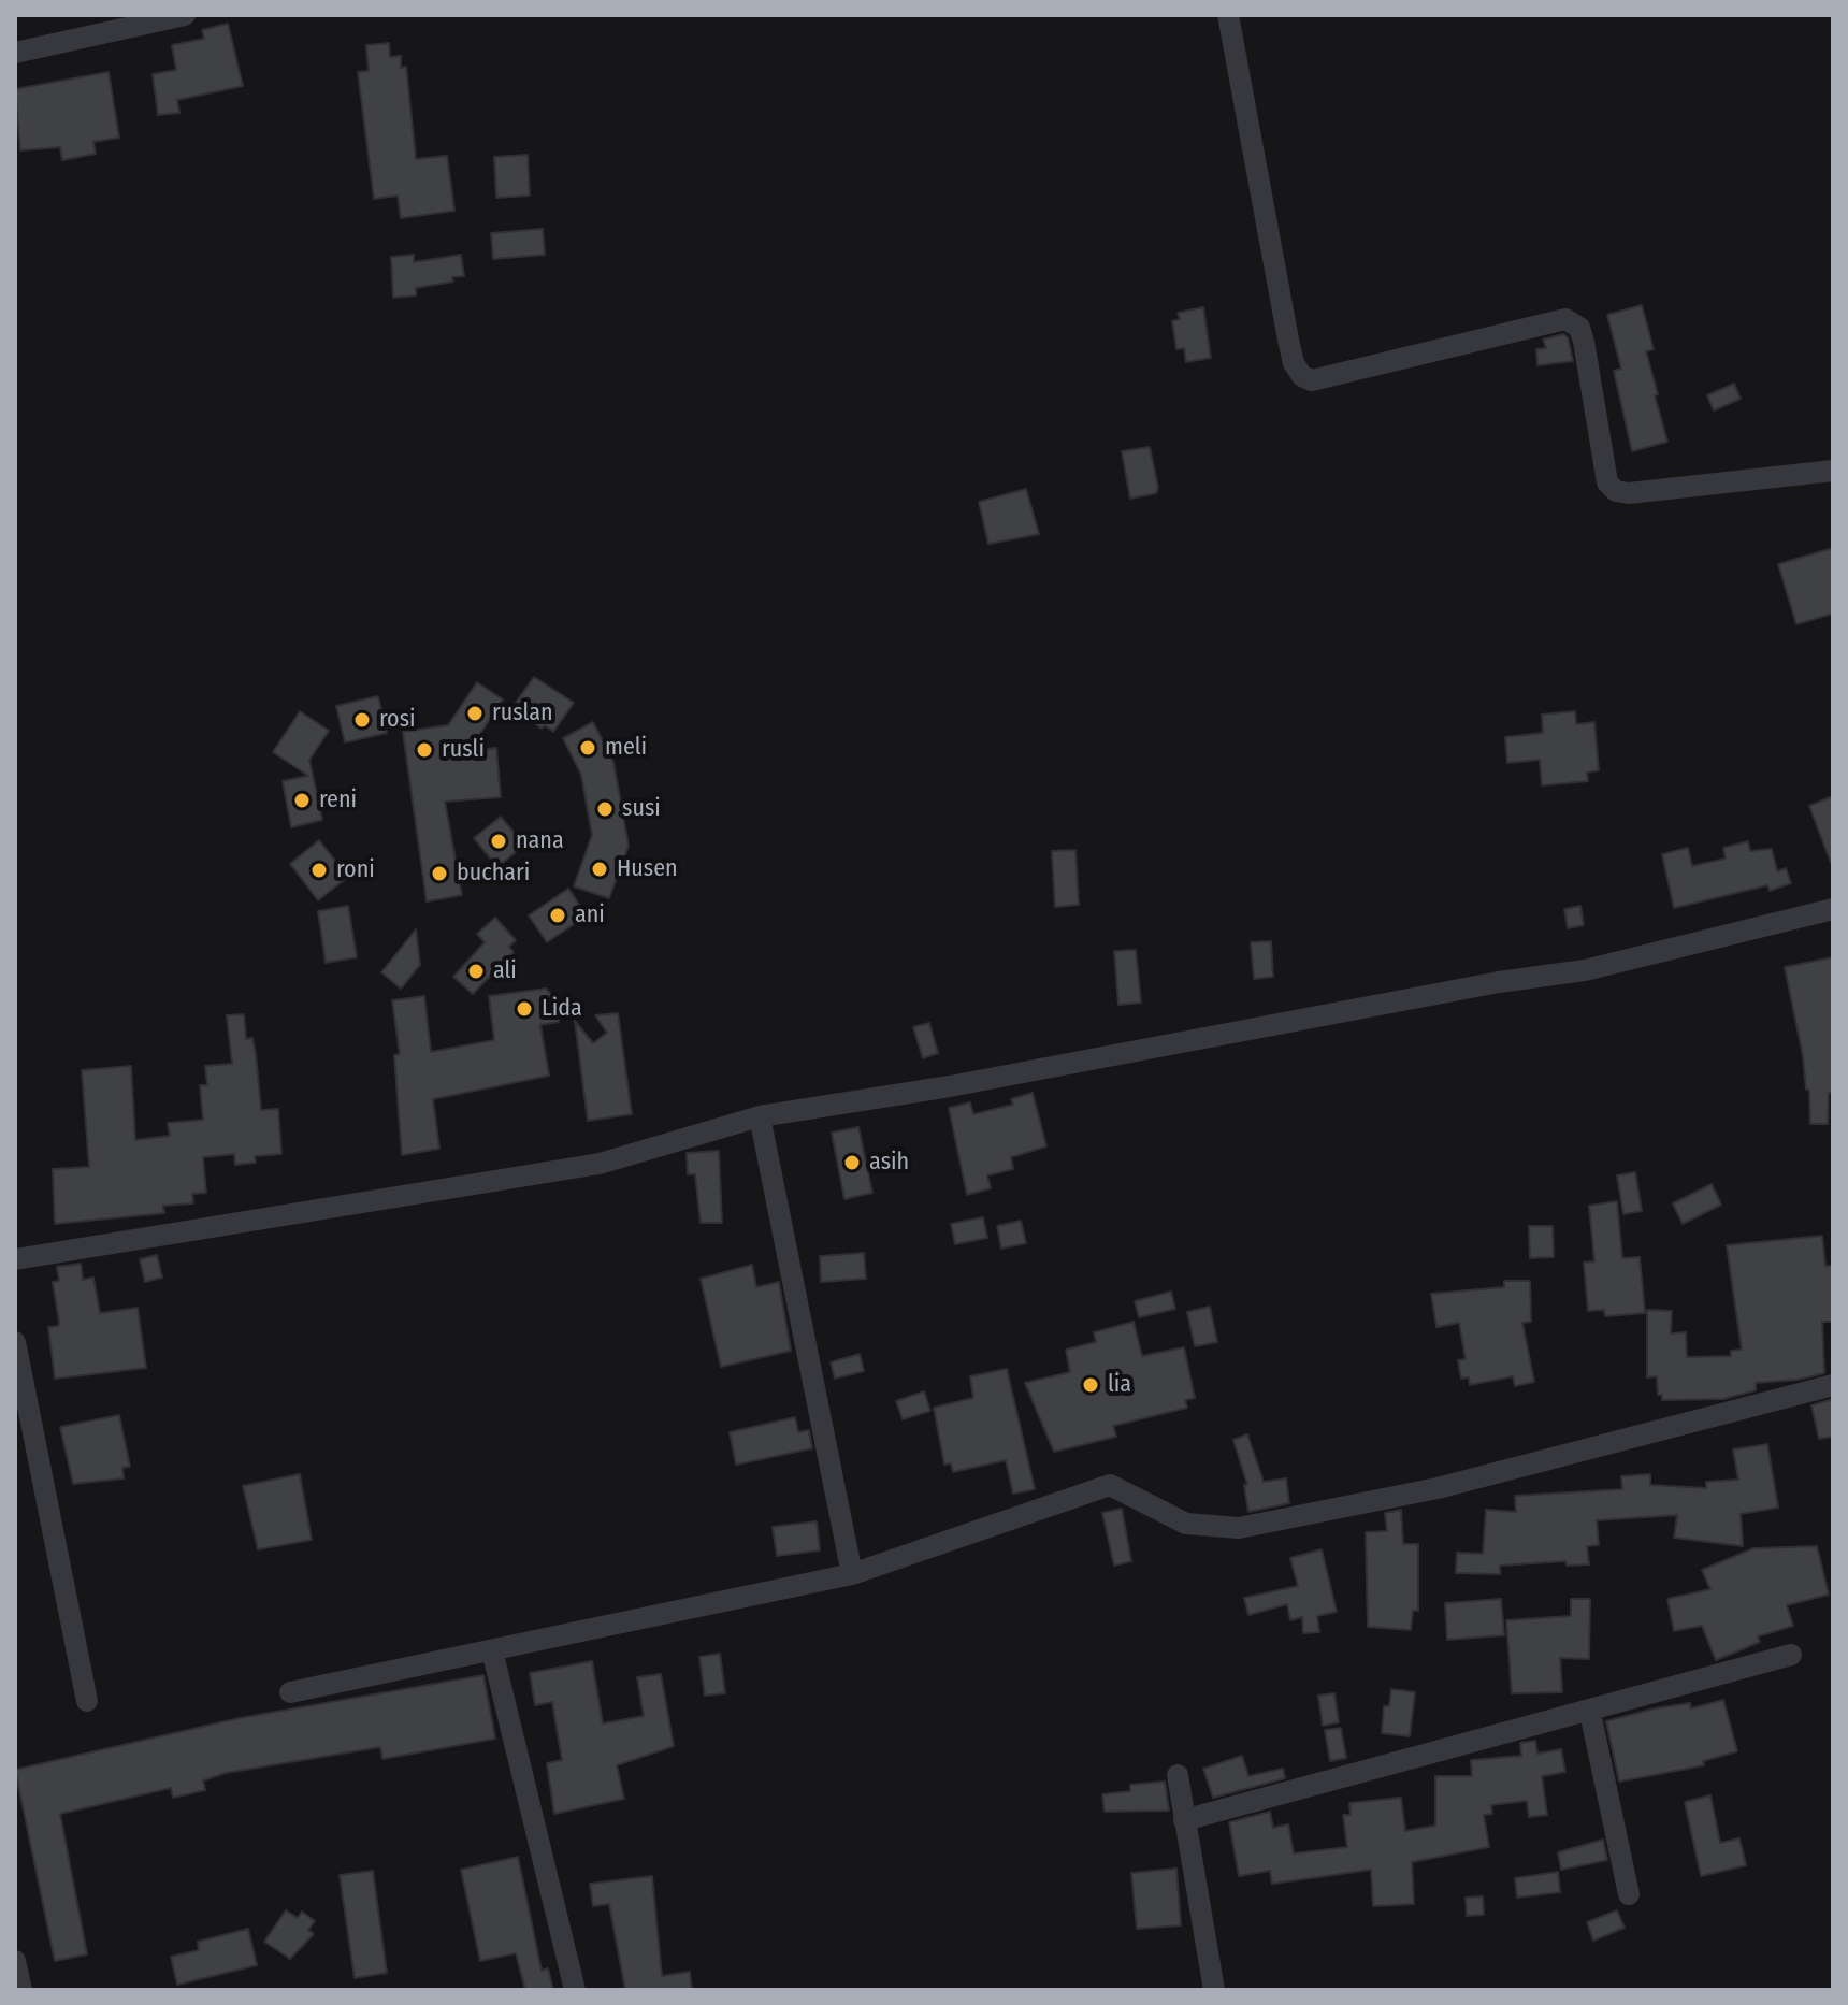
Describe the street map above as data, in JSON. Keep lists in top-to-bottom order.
{
  "places": [
    "ruslan",
    "rosi",
    "meli",
    "rusli",
    "reni",
    "susi",
    "nana",
    "Husen",
    "roni",
    "buchari",
    "ani",
    "ali",
    "Lida",
    "asih",
    "lia"
  ]
}
